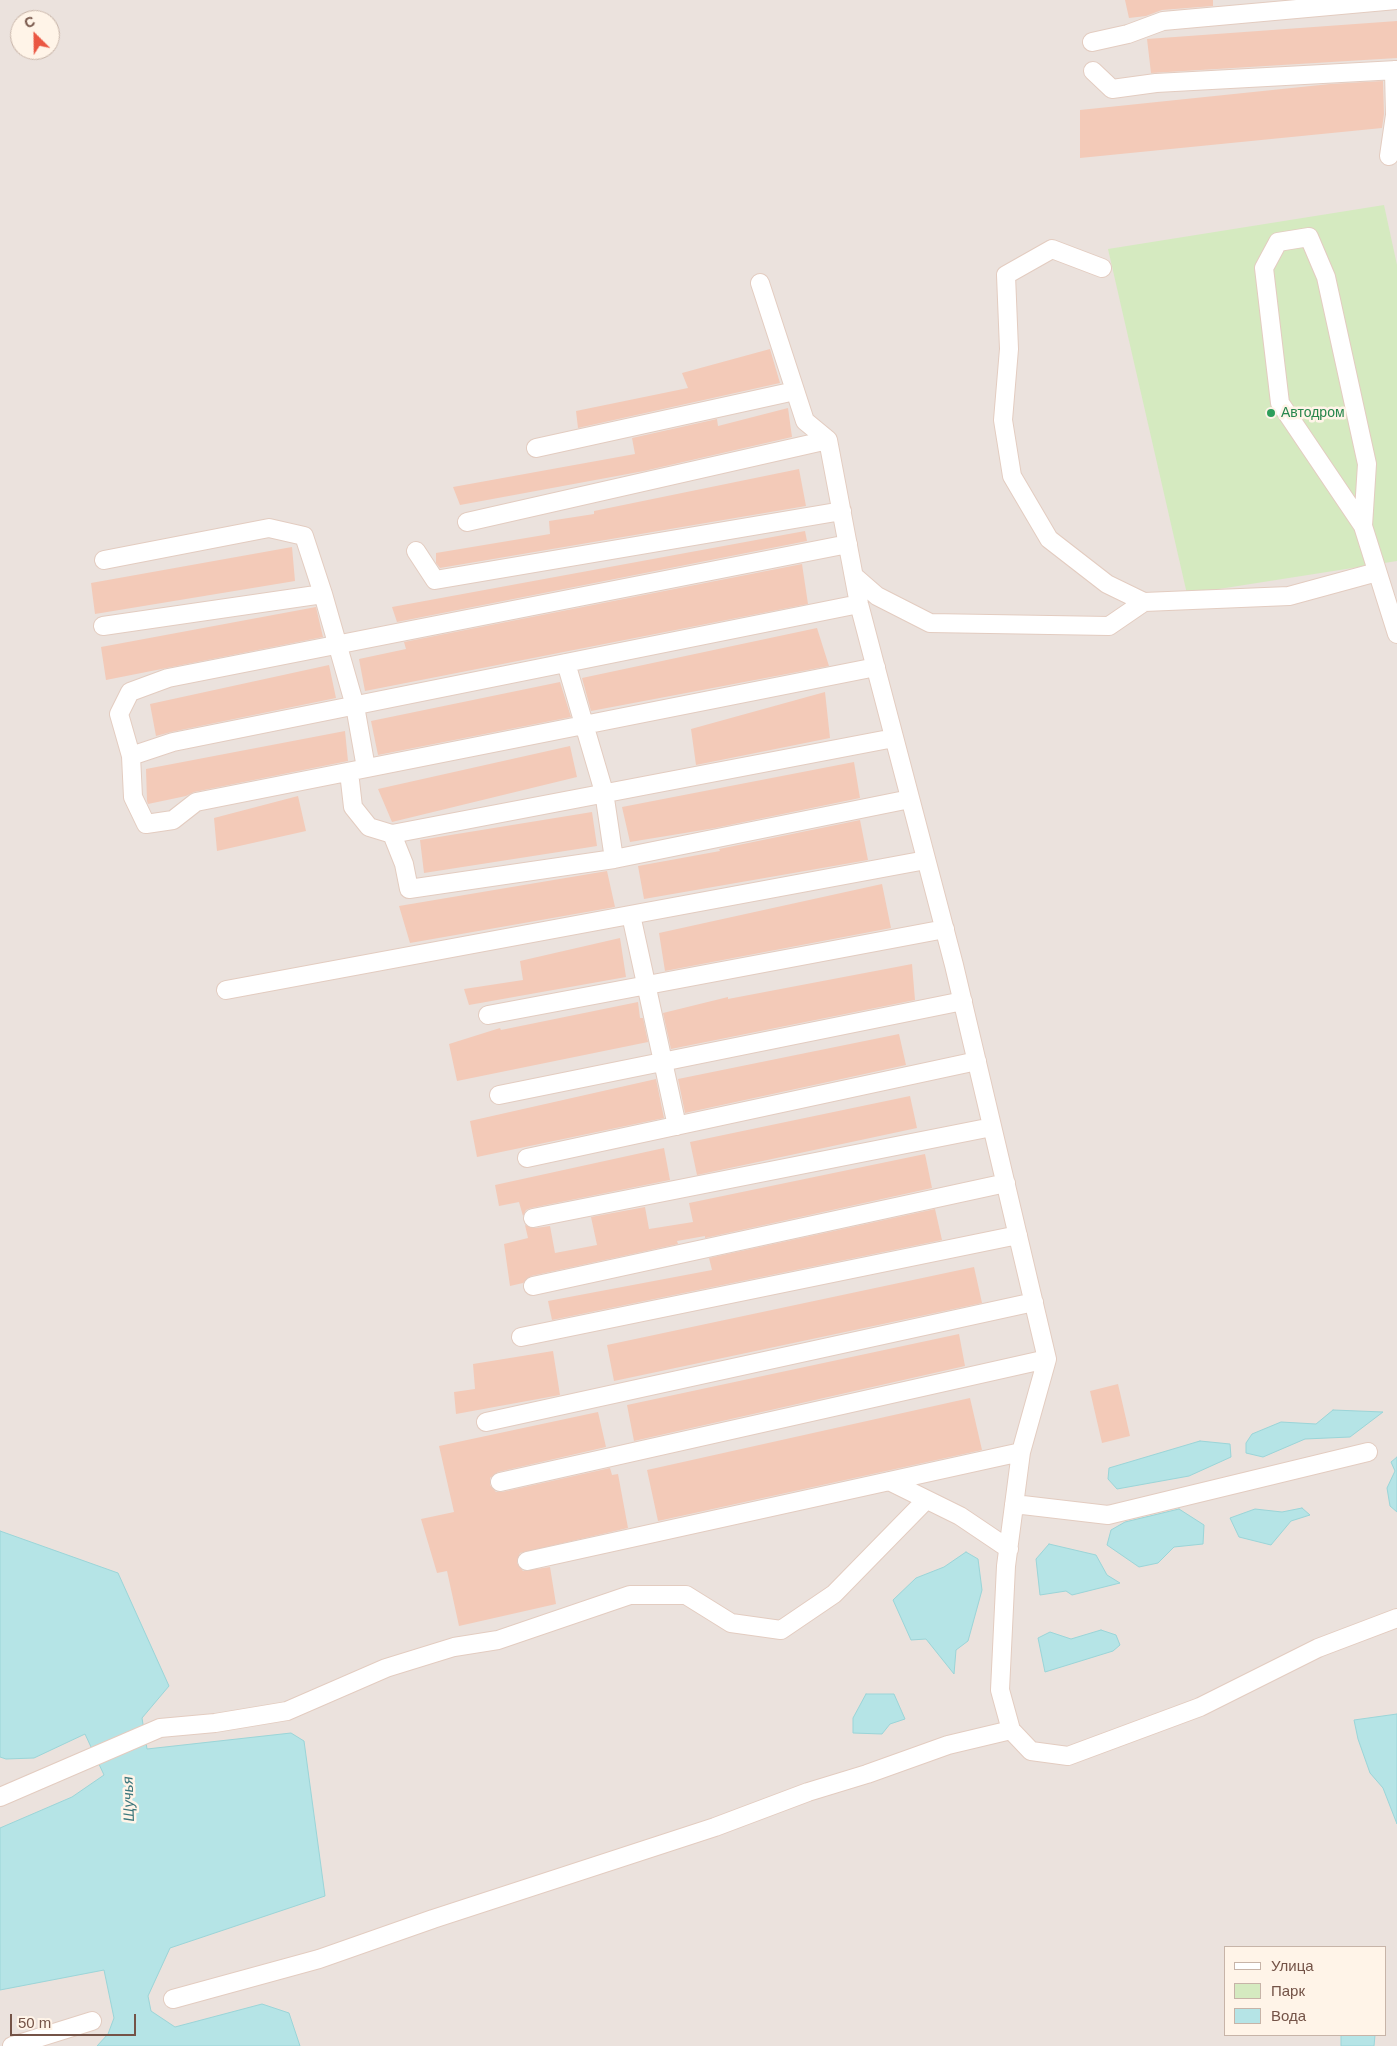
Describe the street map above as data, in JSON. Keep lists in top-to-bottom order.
{
  "water": ["Щучья"],
  "places": ["Автодром"],
  "legend": ["Улица", "Парк", "Вода"],
  "scale_bar": "50 m",
  "north": "top left"
}
